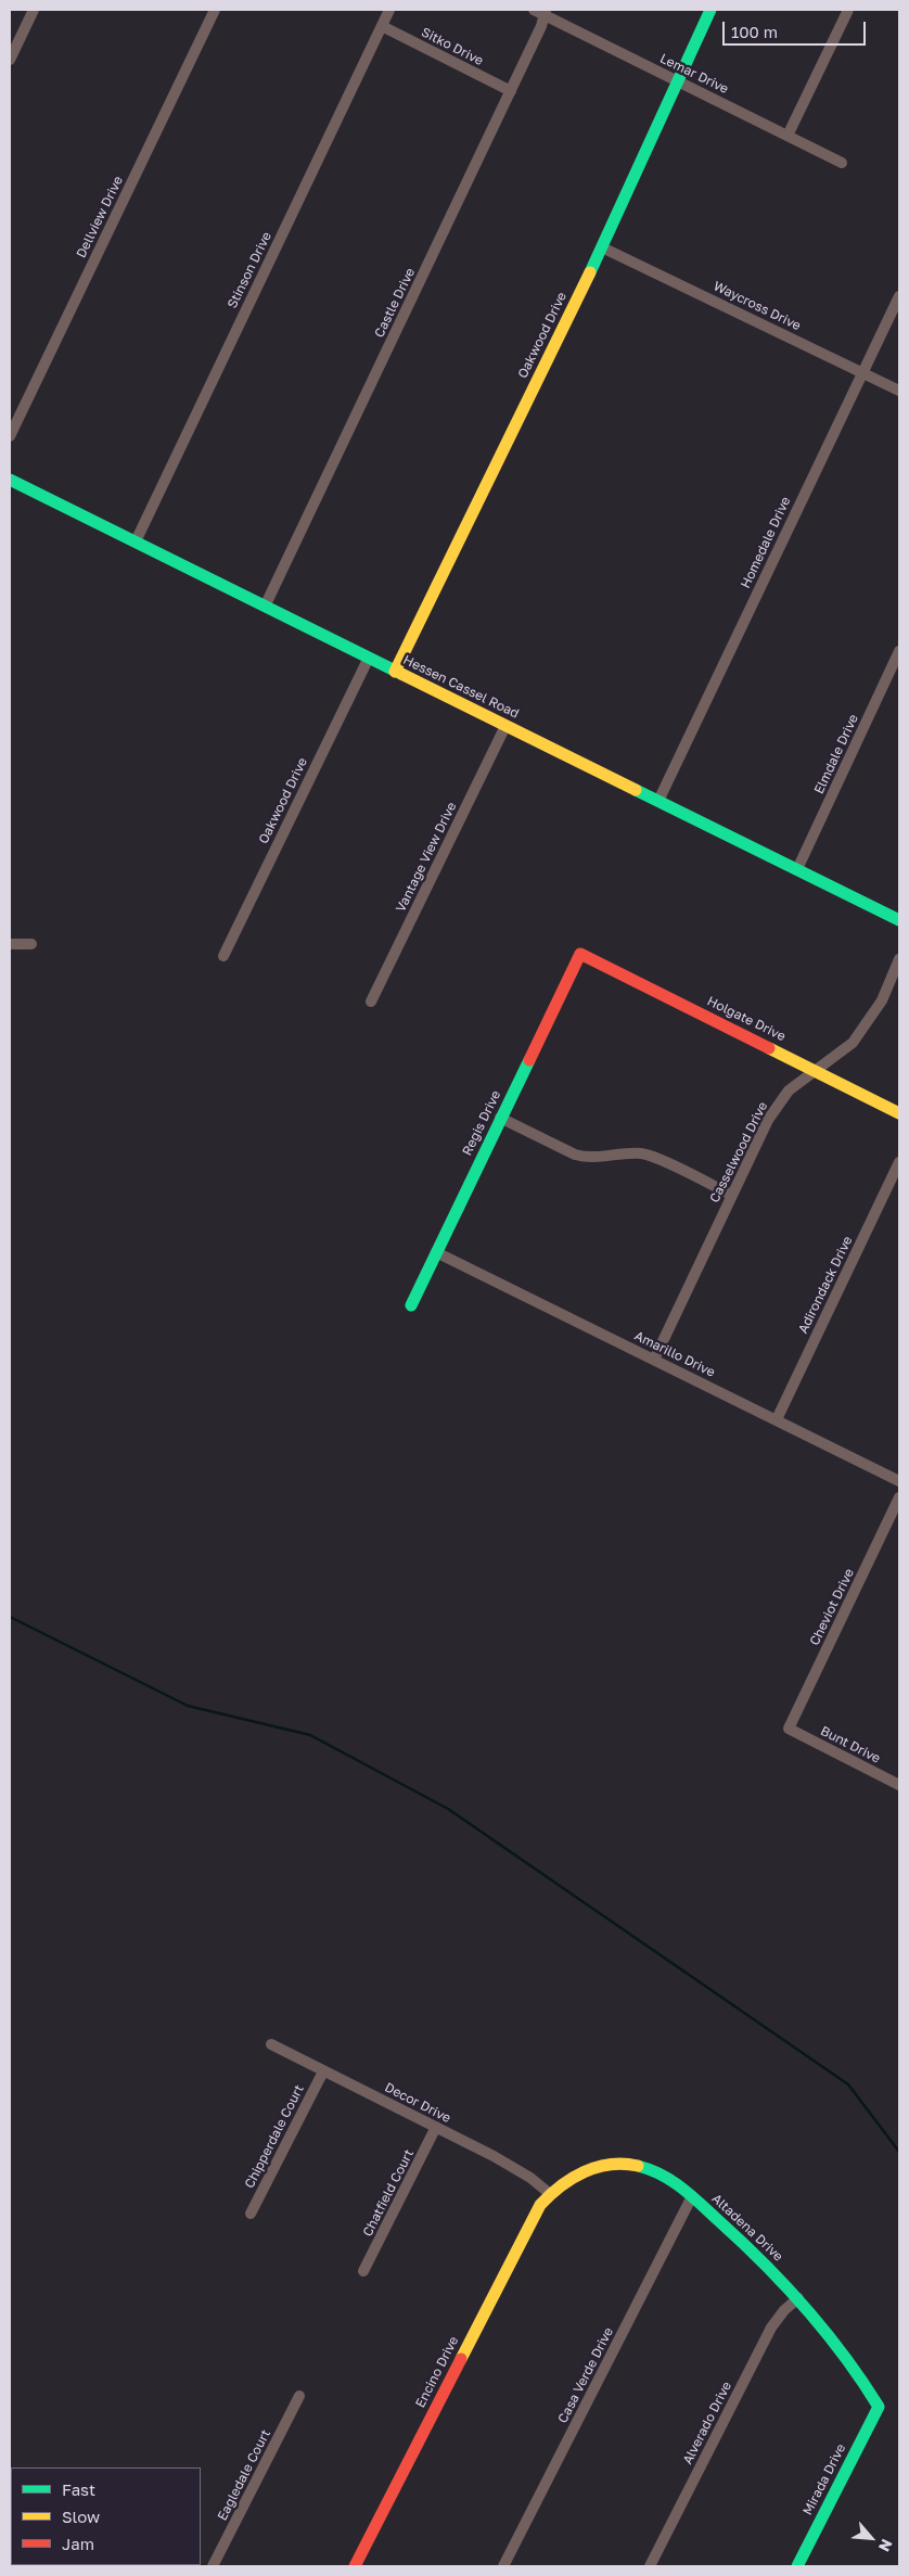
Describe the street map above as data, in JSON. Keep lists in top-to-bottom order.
{
  "streets": {
    "street": [
      "Sitko Drive",
      "Lemar Drive",
      "Dellview Drive",
      "Stinson Drive",
      "Castle Drive",
      "Waycross Drive",
      "Oakwood Drive",
      "Homedale Drive",
      "Hessen Cassel Road",
      "Elmdale Drive",
      "Vantage View Drive",
      "Holgate Drive",
      "Regis Drive",
      "Casselwood Drive",
      "Adirondack Drive",
      "Amarillo Drive",
      "Cheviot Drive",
      "Bunt Drive",
      "Decor Drive",
      "Chipperdale Court",
      "Chatfield Court",
      "Altadena Drive",
      "Encino Drive",
      "Casa Verde Drive",
      "Alverado Drive",
      "Eagledale Court",
      "Mirada Drive"
    ]
  },
  "crossings": [
    ["Sitko Drive", "Stinson Drive"],
    ["Sitko Drive", "Castle Drive"],
    ["Lemar Drive", "Castle Drive"],
    ["Lemar Drive", "Oakwood Drive"],
    ["Stinson Drive", "Hessen Cassel Road"],
    ["Castle Drive", "Hessen Cassel Road"],
    ["Waycross Drive", "Oakwood Drive"],
    ["Waycross Drive", "Homedale Drive"],
    ["Oakwood Drive", "Hessen Cassel Road"],
    ["Homedale Drive", "Hessen Cassel Road"],
    ["Hessen Cassel Road", "Elmdale Drive"],
    ["Hessen Cassel Road", "Vantage View Drive"],
    ["Holgate Drive", "Regis Drive"],
    ["Holgate Drive", "Casselwood Drive"],
    ["Regis Drive", "Amarillo Drive"],
    ["Casselwood Drive", "Amarillo Drive"],
    ["Adirondack Drive", "Amarillo Drive"],
    ["Cheviot Drive", "Bunt Drive"],
    ["Decor Drive", "Chipperdale Court"],
    ["Decor Drive", "Chatfield Court"],
    ["Decor Drive", "Altadena Drive"],
    ["Decor Drive", "Encino Drive"],
    ["Altadena Drive", "Encino Drive"],
    ["Altadena Drive", "Casa Verde Drive"],
    ["Altadena Drive", "Alverado Drive"],
    ["Altadena Drive", "Mirada Drive"]
  ],
  "legend": ["Fast", "Slow", "Jam"],
  "scale_bar": "100 m",
  "north": "bottom right"
}
